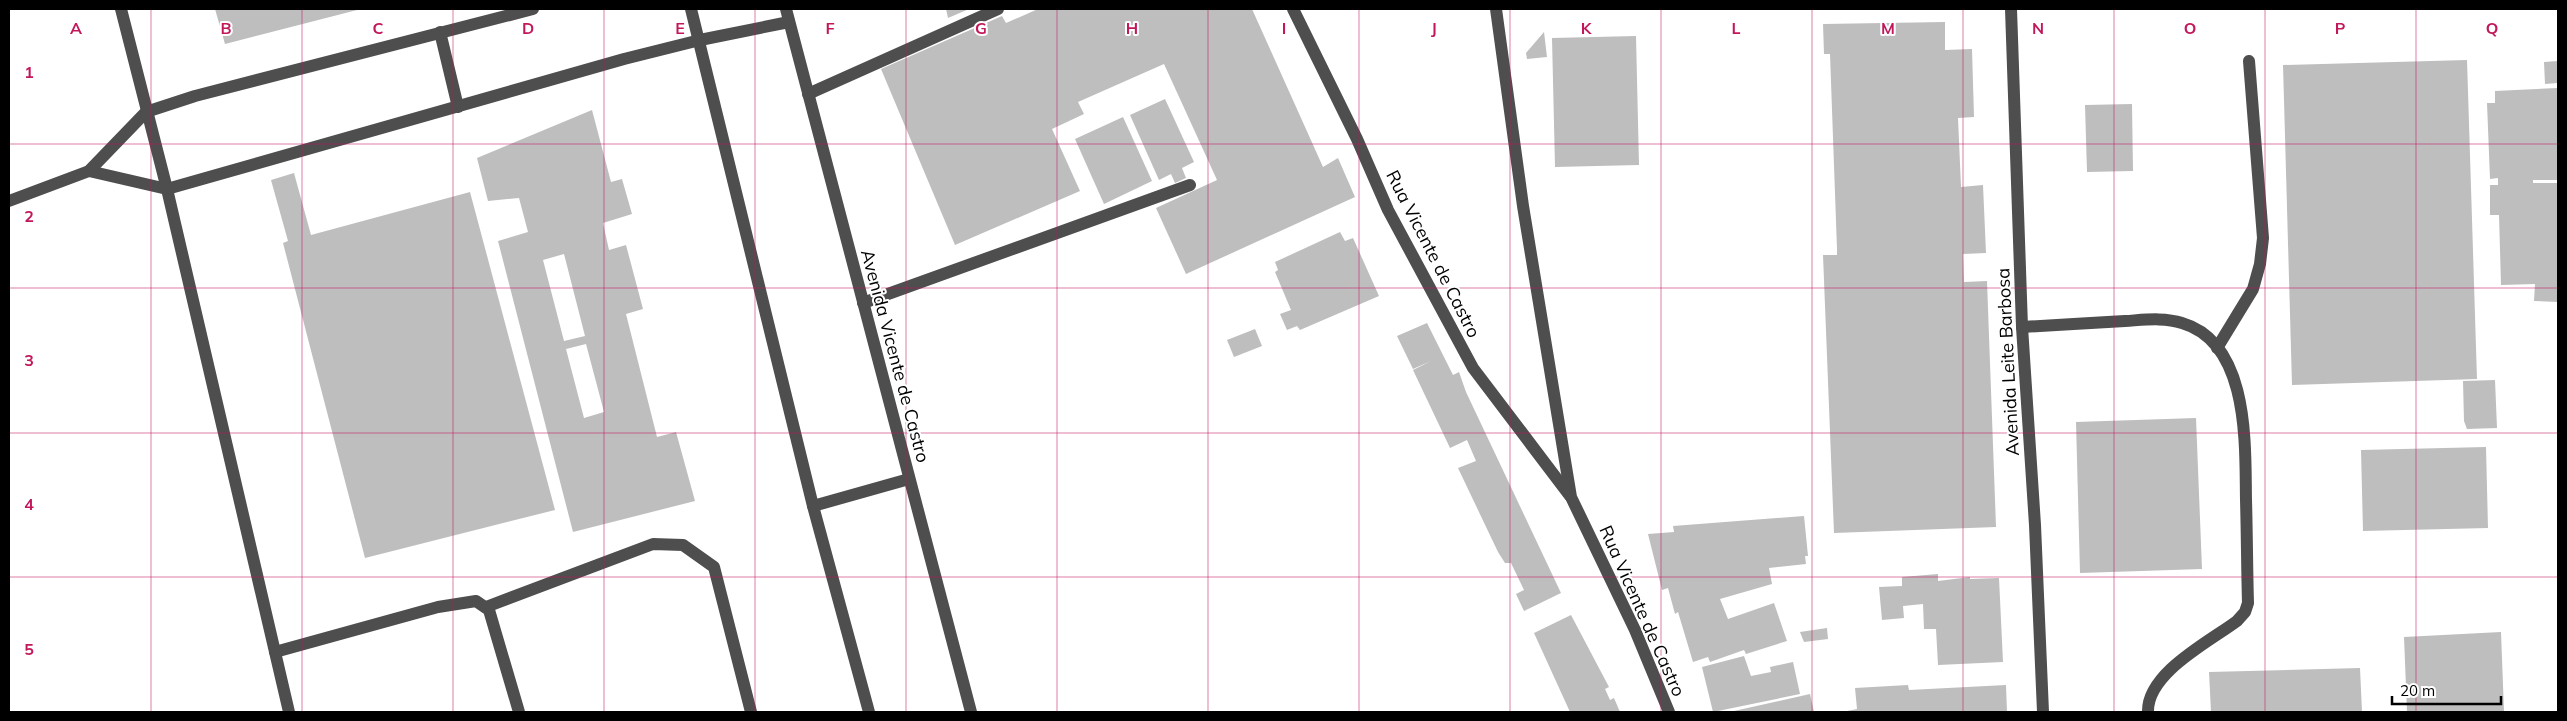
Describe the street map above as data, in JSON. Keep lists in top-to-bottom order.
{
  "streets": {
    "street": ["Rua Vicente de Castro", "Avenida Vicente de Castro", "Avenida Leite Barbosa"]
  },
  "scale_bar": "20 m",
  "grid": {
    "columns": [
      "A",
      "B",
      "C",
      "D",
      "E",
      "F",
      "G",
      "H",
      "I",
      "J",
      "K",
      "L",
      "M",
      "N",
      "O",
      "P",
      "Q"
    ],
    "rows": [
      "1",
      "2",
      "3",
      "4",
      "5"
    ]
  }
}
